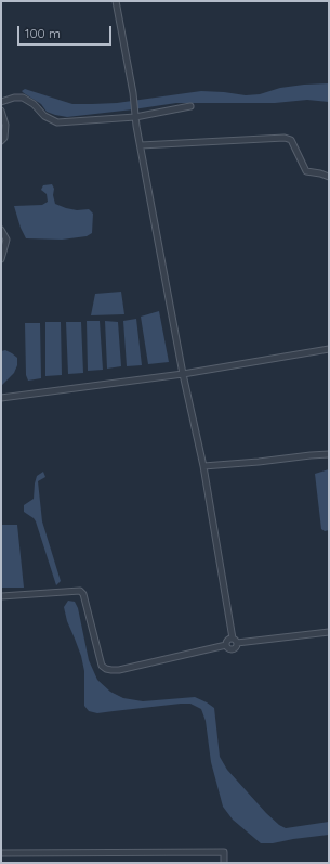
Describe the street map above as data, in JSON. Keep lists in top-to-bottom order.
{
  "scale_bar": "100 m"
}
